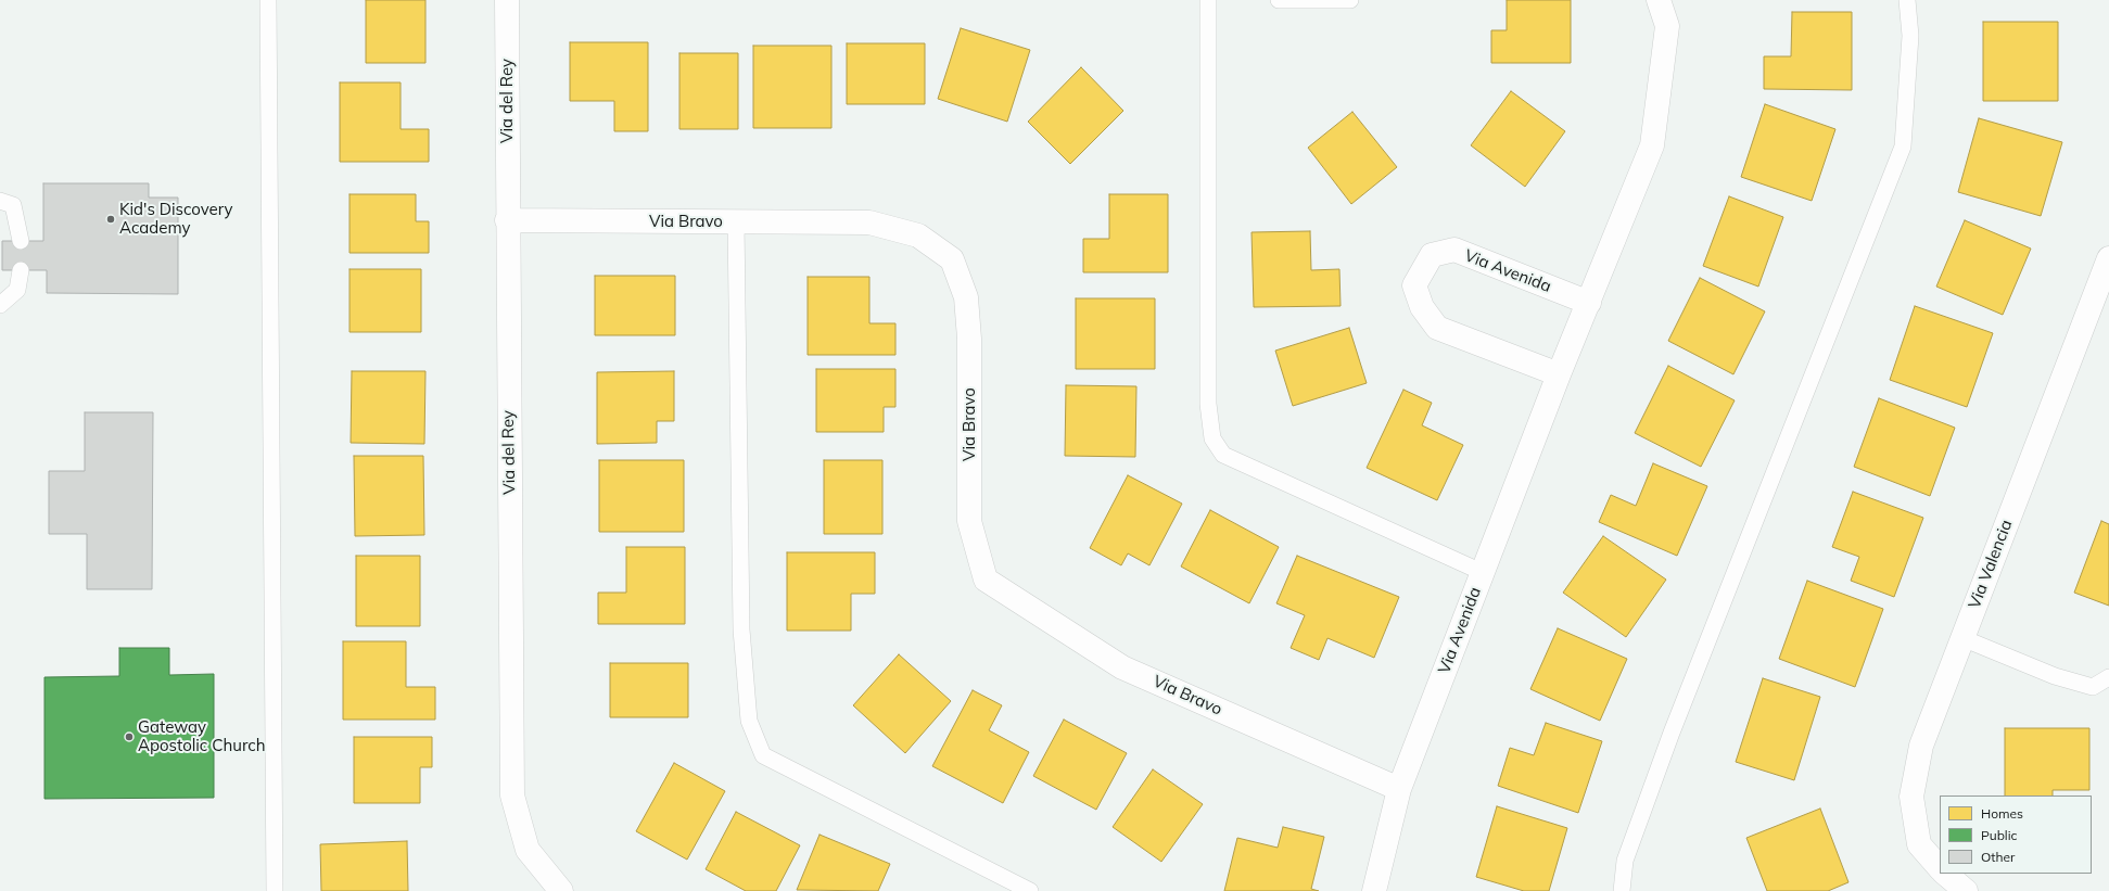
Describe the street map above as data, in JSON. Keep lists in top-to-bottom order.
{
  "streets": {
    "street": [
      "Via del Rey",
      "Via Bravo",
      "Via Avenida",
      "Via Valencia"
    ]
  },
  "crossings": [
    ["Via del Rey", "Via Bravo"],
    ["Via Bravo", "Via Avenida"]
  ],
  "places": ["Kid's Discovery Academy", "Gateway Apostolic Church"],
  "legend": ["Homes", "Public", "Other"]
}
